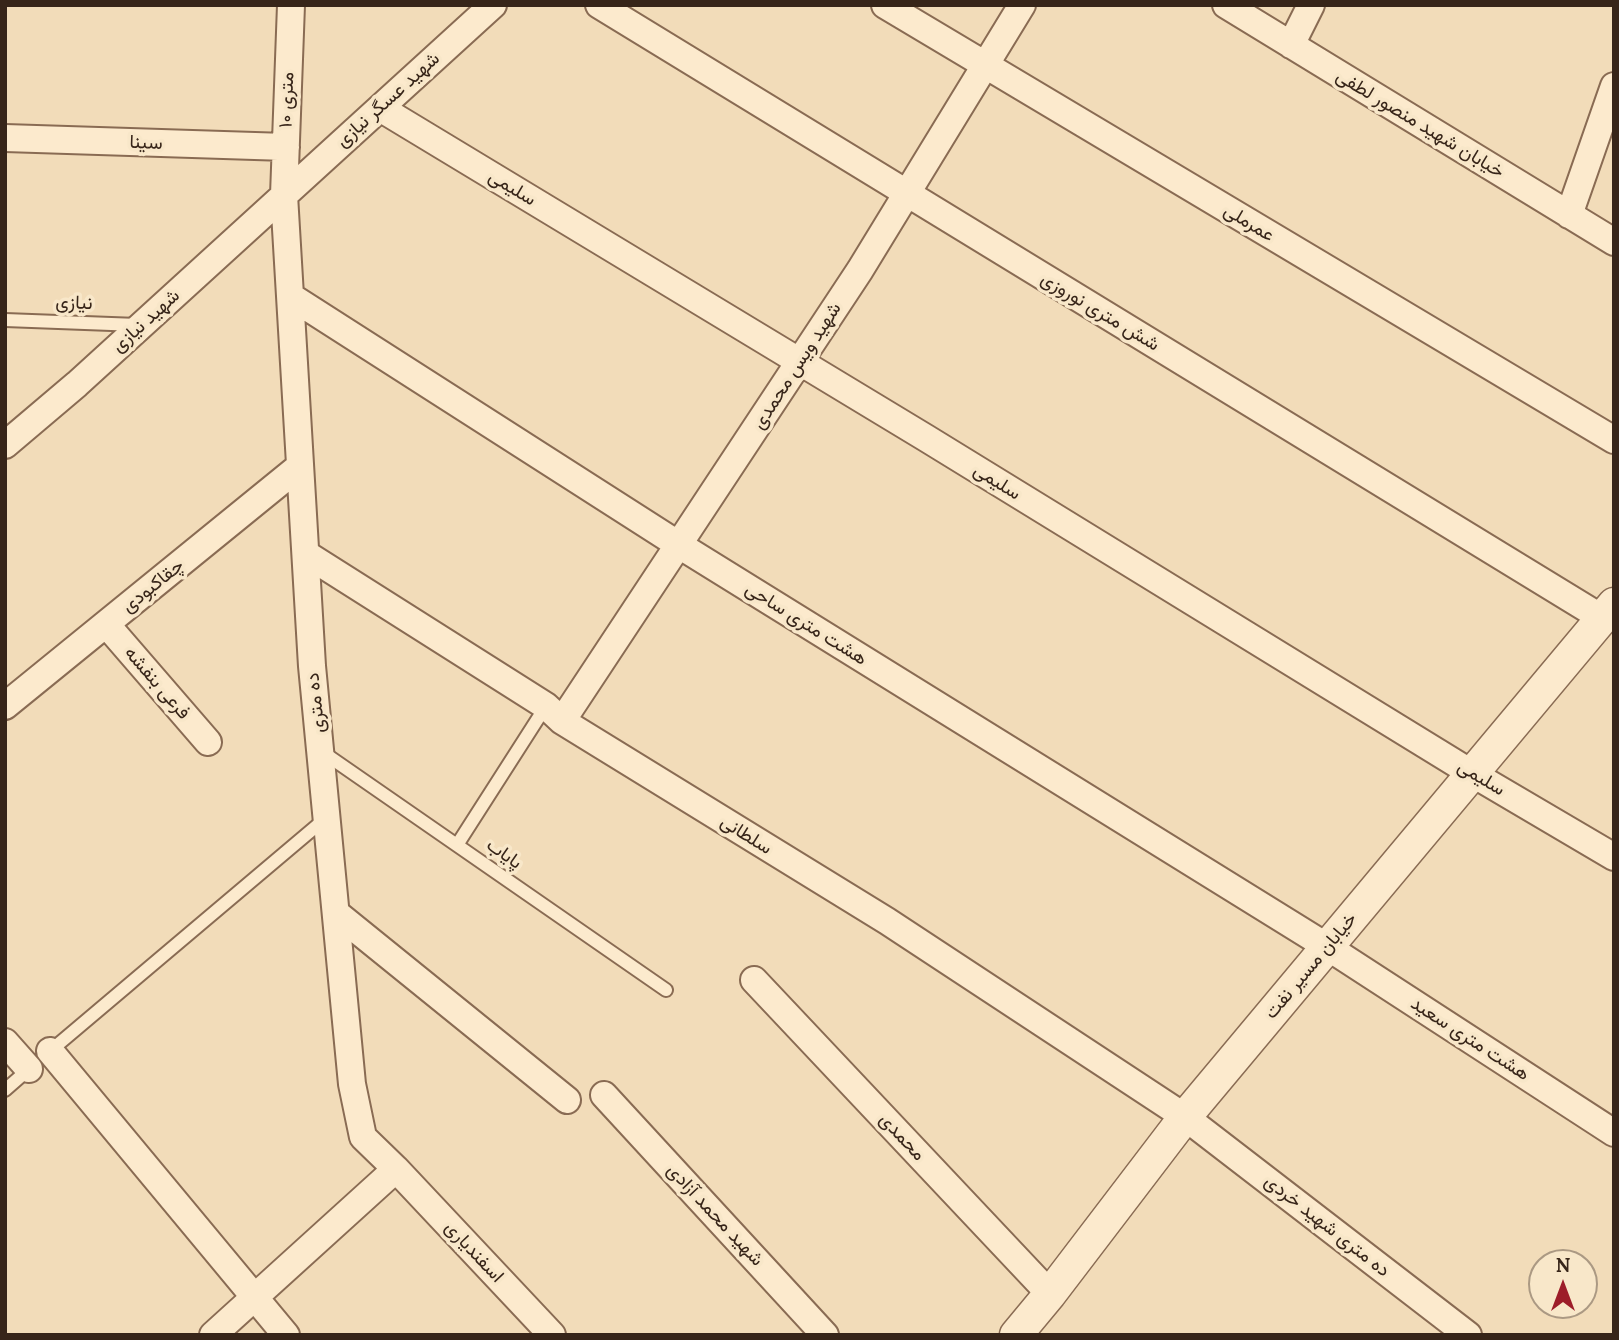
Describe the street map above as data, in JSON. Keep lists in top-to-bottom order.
{
  "streets": {
    "street": [
      "۱۰ متری",
      "شهید عسگر نیازی",
      "خیابان شهید منصور لطفی",
      "سینا",
      "سلیمی",
      "عمرملی",
      "شش متری نوروزی",
      "شهید نیازی",
      "شهید ویس محمدی",
      "چقاکبودی",
      "هشت متری ساحی",
      "فرعی بنفشه",
      "ده متری",
      "سلطانی",
      "خیابان مسیر نفت",
      "هشت متری سعید",
      "محمدی",
      "شهید محمد آزادی",
      "ده متری شهید خردی",
      "اسفندیاری"
    ],
    "lane": ["نیازی", "پایاب"]
  },
  "crossings": [
    ["۱۰ متری", "شهید عسگر نیازی"],
    ["۱۰ متری", "سینا"],
    ["۱۰ متری", "شهید نیازی"],
    ["۱۰ متری", "ده متری"],
    ["شهید عسگر نیازی", "سلیمی"],
    ["شهید عسگر نیازی", "شهید نیازی"],
    ["شهید عسگر نیازی", "ده متری"],
    ["سلیمی", "شهید ویس محمدی"],
    ["سلیمی", "خیابان مسیر نفت"],
    ["عمرملی", "شهید ویس محمدی"],
    ["نیازی", "شهید نیازی"],
    ["شش متری نوروزی", "شهید ویس محمدی"],
    ["شش متری نوروزی", "خیابان مسیر نفت"],
    ["شهید نیازی", "ده متری"],
    ["شهید ویس محمدی", "هشت متری ساحی"],
    ["شهید ویس محمدی", "سلطانی"],
    ["چقاکبودی", "فرعی بنفشه"],
    ["چقاکبودی", "ده متری"],
    ["هشت متری ساحی", "ده متری"],
    ["هشت متری ساحی", "خیابان مسیر نفت"],
    ["هشت متری ساحی", "هشت متری سعید"],
    ["ده متری", "سلطانی"],
    ["ده متری", "پایاب"],
    ["ده متری", "اسفندیاری"],
    ["سلطانی", "خیابان مسیر نفت"],
    ["سلطانی", "ده متری شهید خردی"],
    ["خیابان مسیر نفت", "هشت متری سعید"],
    ["خیابان مسیر نفت", "محمدی"],
    ["خیابان مسیر نفت", "ده متری شهید خردی"]
  ],
  "north": "top"
}
